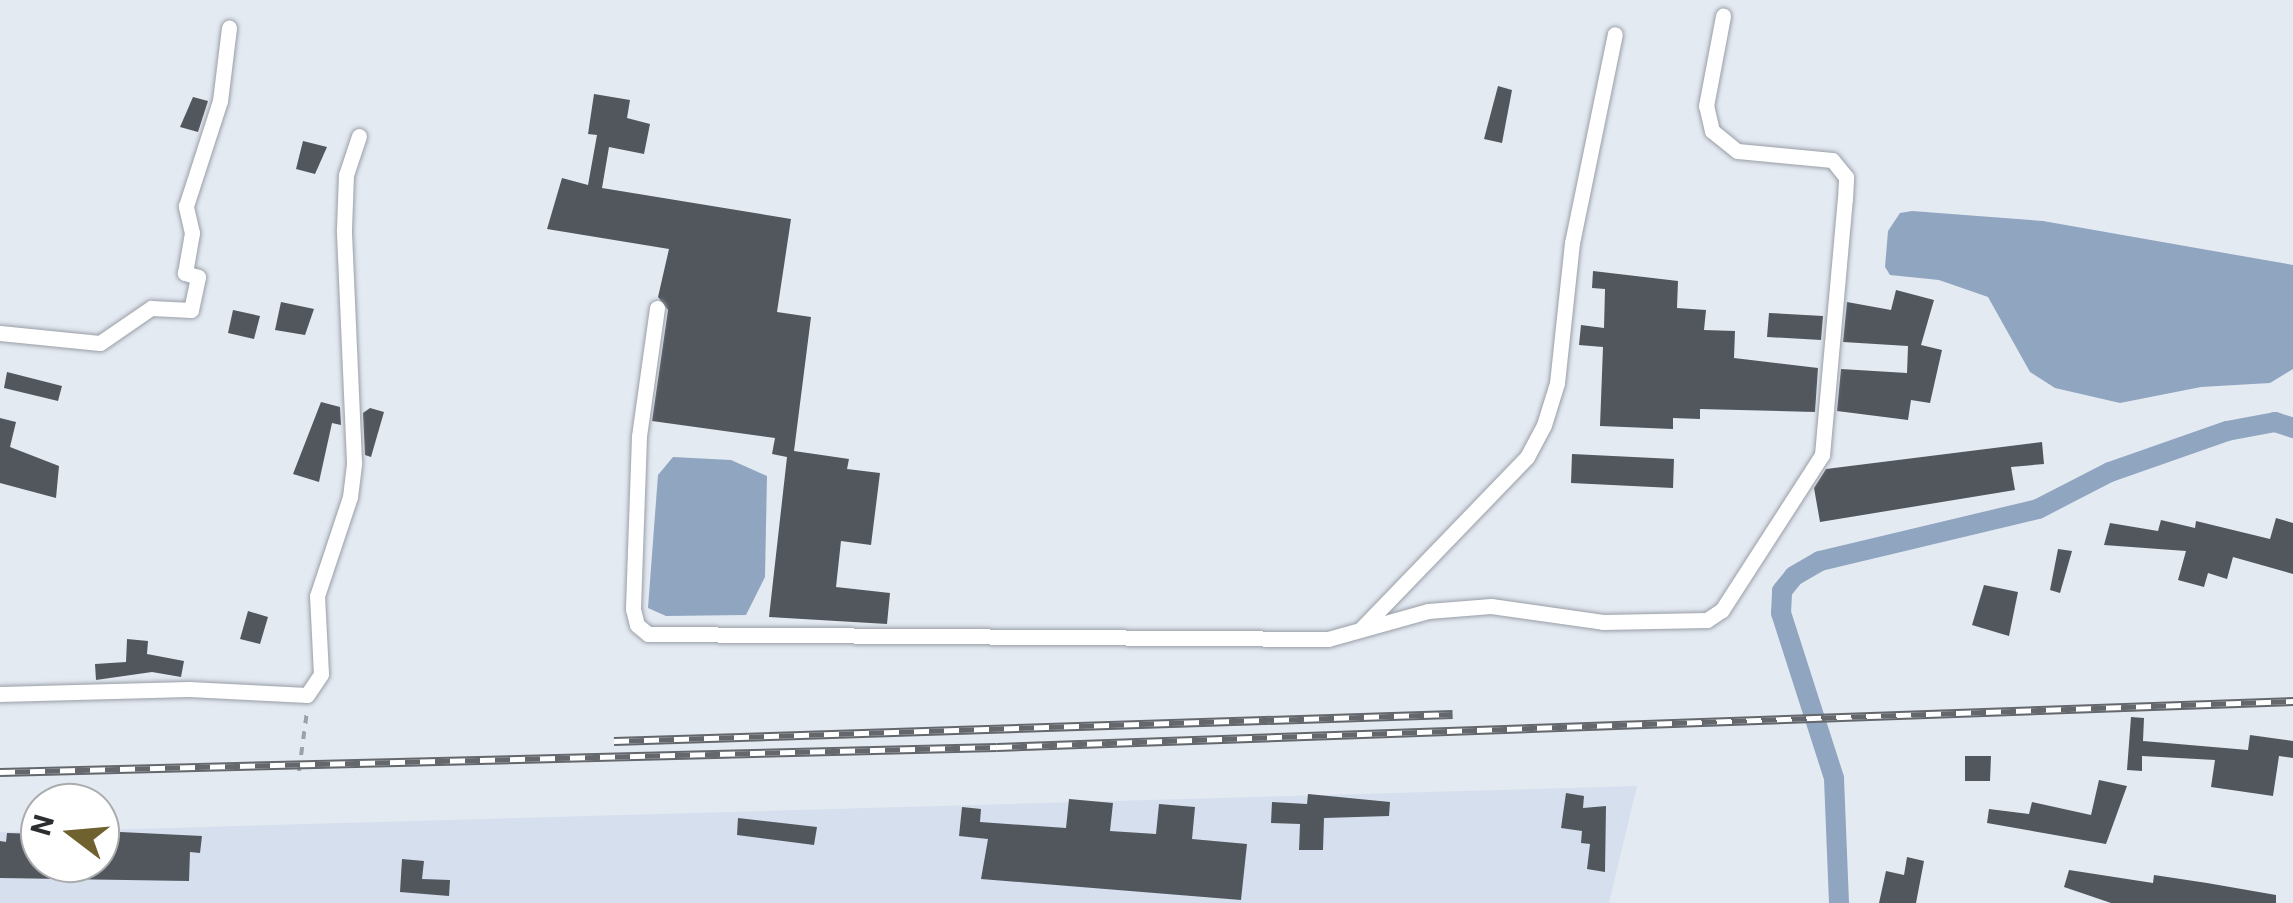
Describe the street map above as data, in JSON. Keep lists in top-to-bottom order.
{
  "north": "left"
}
